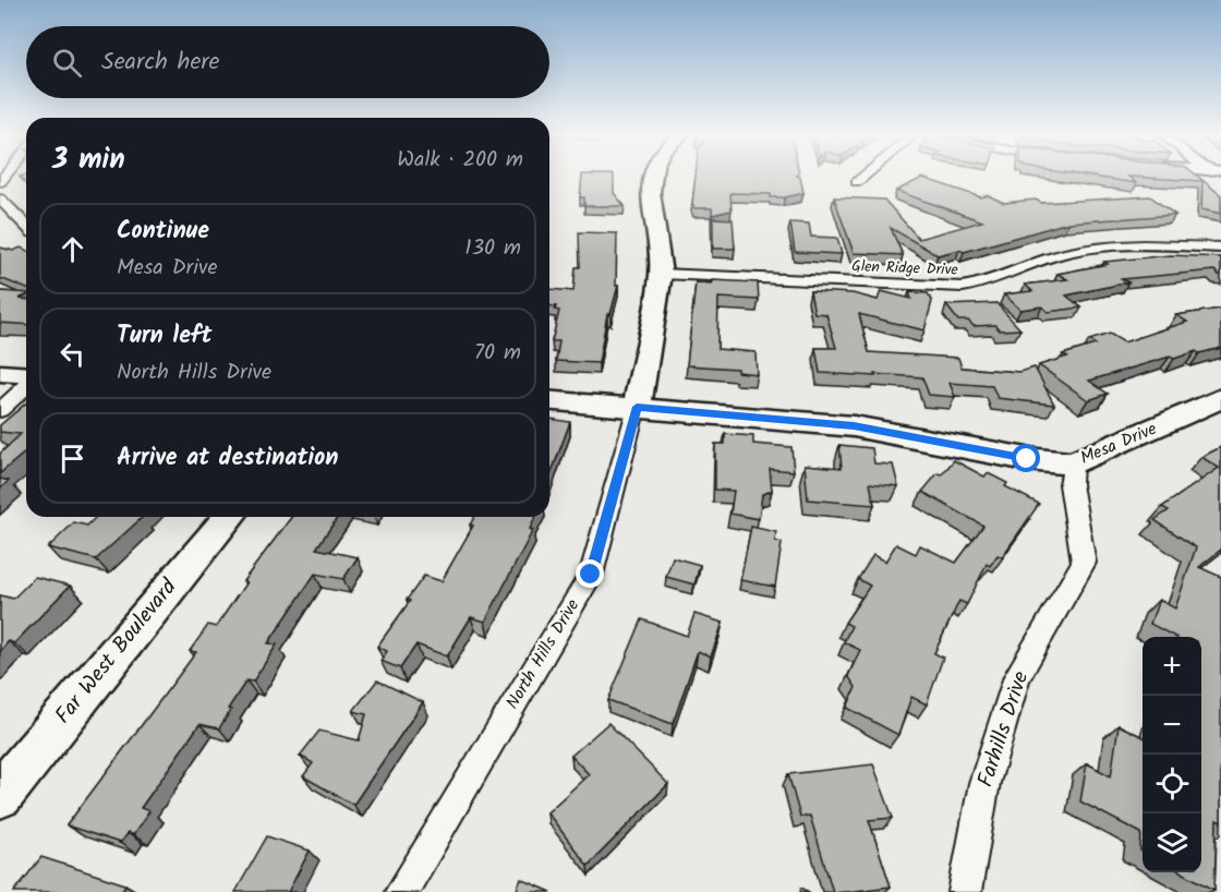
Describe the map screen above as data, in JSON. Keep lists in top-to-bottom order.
{
  "streets": {
    "street": [
      "Glen Ridge Drive",
      "Mesa Drive",
      "Far West Boulevard",
      "North Hills Drive",
      "Farhills Drive"
    ]
  },
  "crossings": [
    ["Glen Ridge Drive", "North Hills Drive"],
    ["Mesa Drive", "North Hills Drive"],
    ["Mesa Drive", "Farhills Drive"]
  ],
  "page": {
    "search": "Search here",
    "heading": ["3 min", "Walk · 200 m"],
    "list": [
      ["Continue", "Mesa Drive", "130 m"],
      ["Turn left", "North Hills Drive", "70 m"],
      "Arrive at destination"
    ],
    "map_buttons": ["+", "−"]
  }
}
